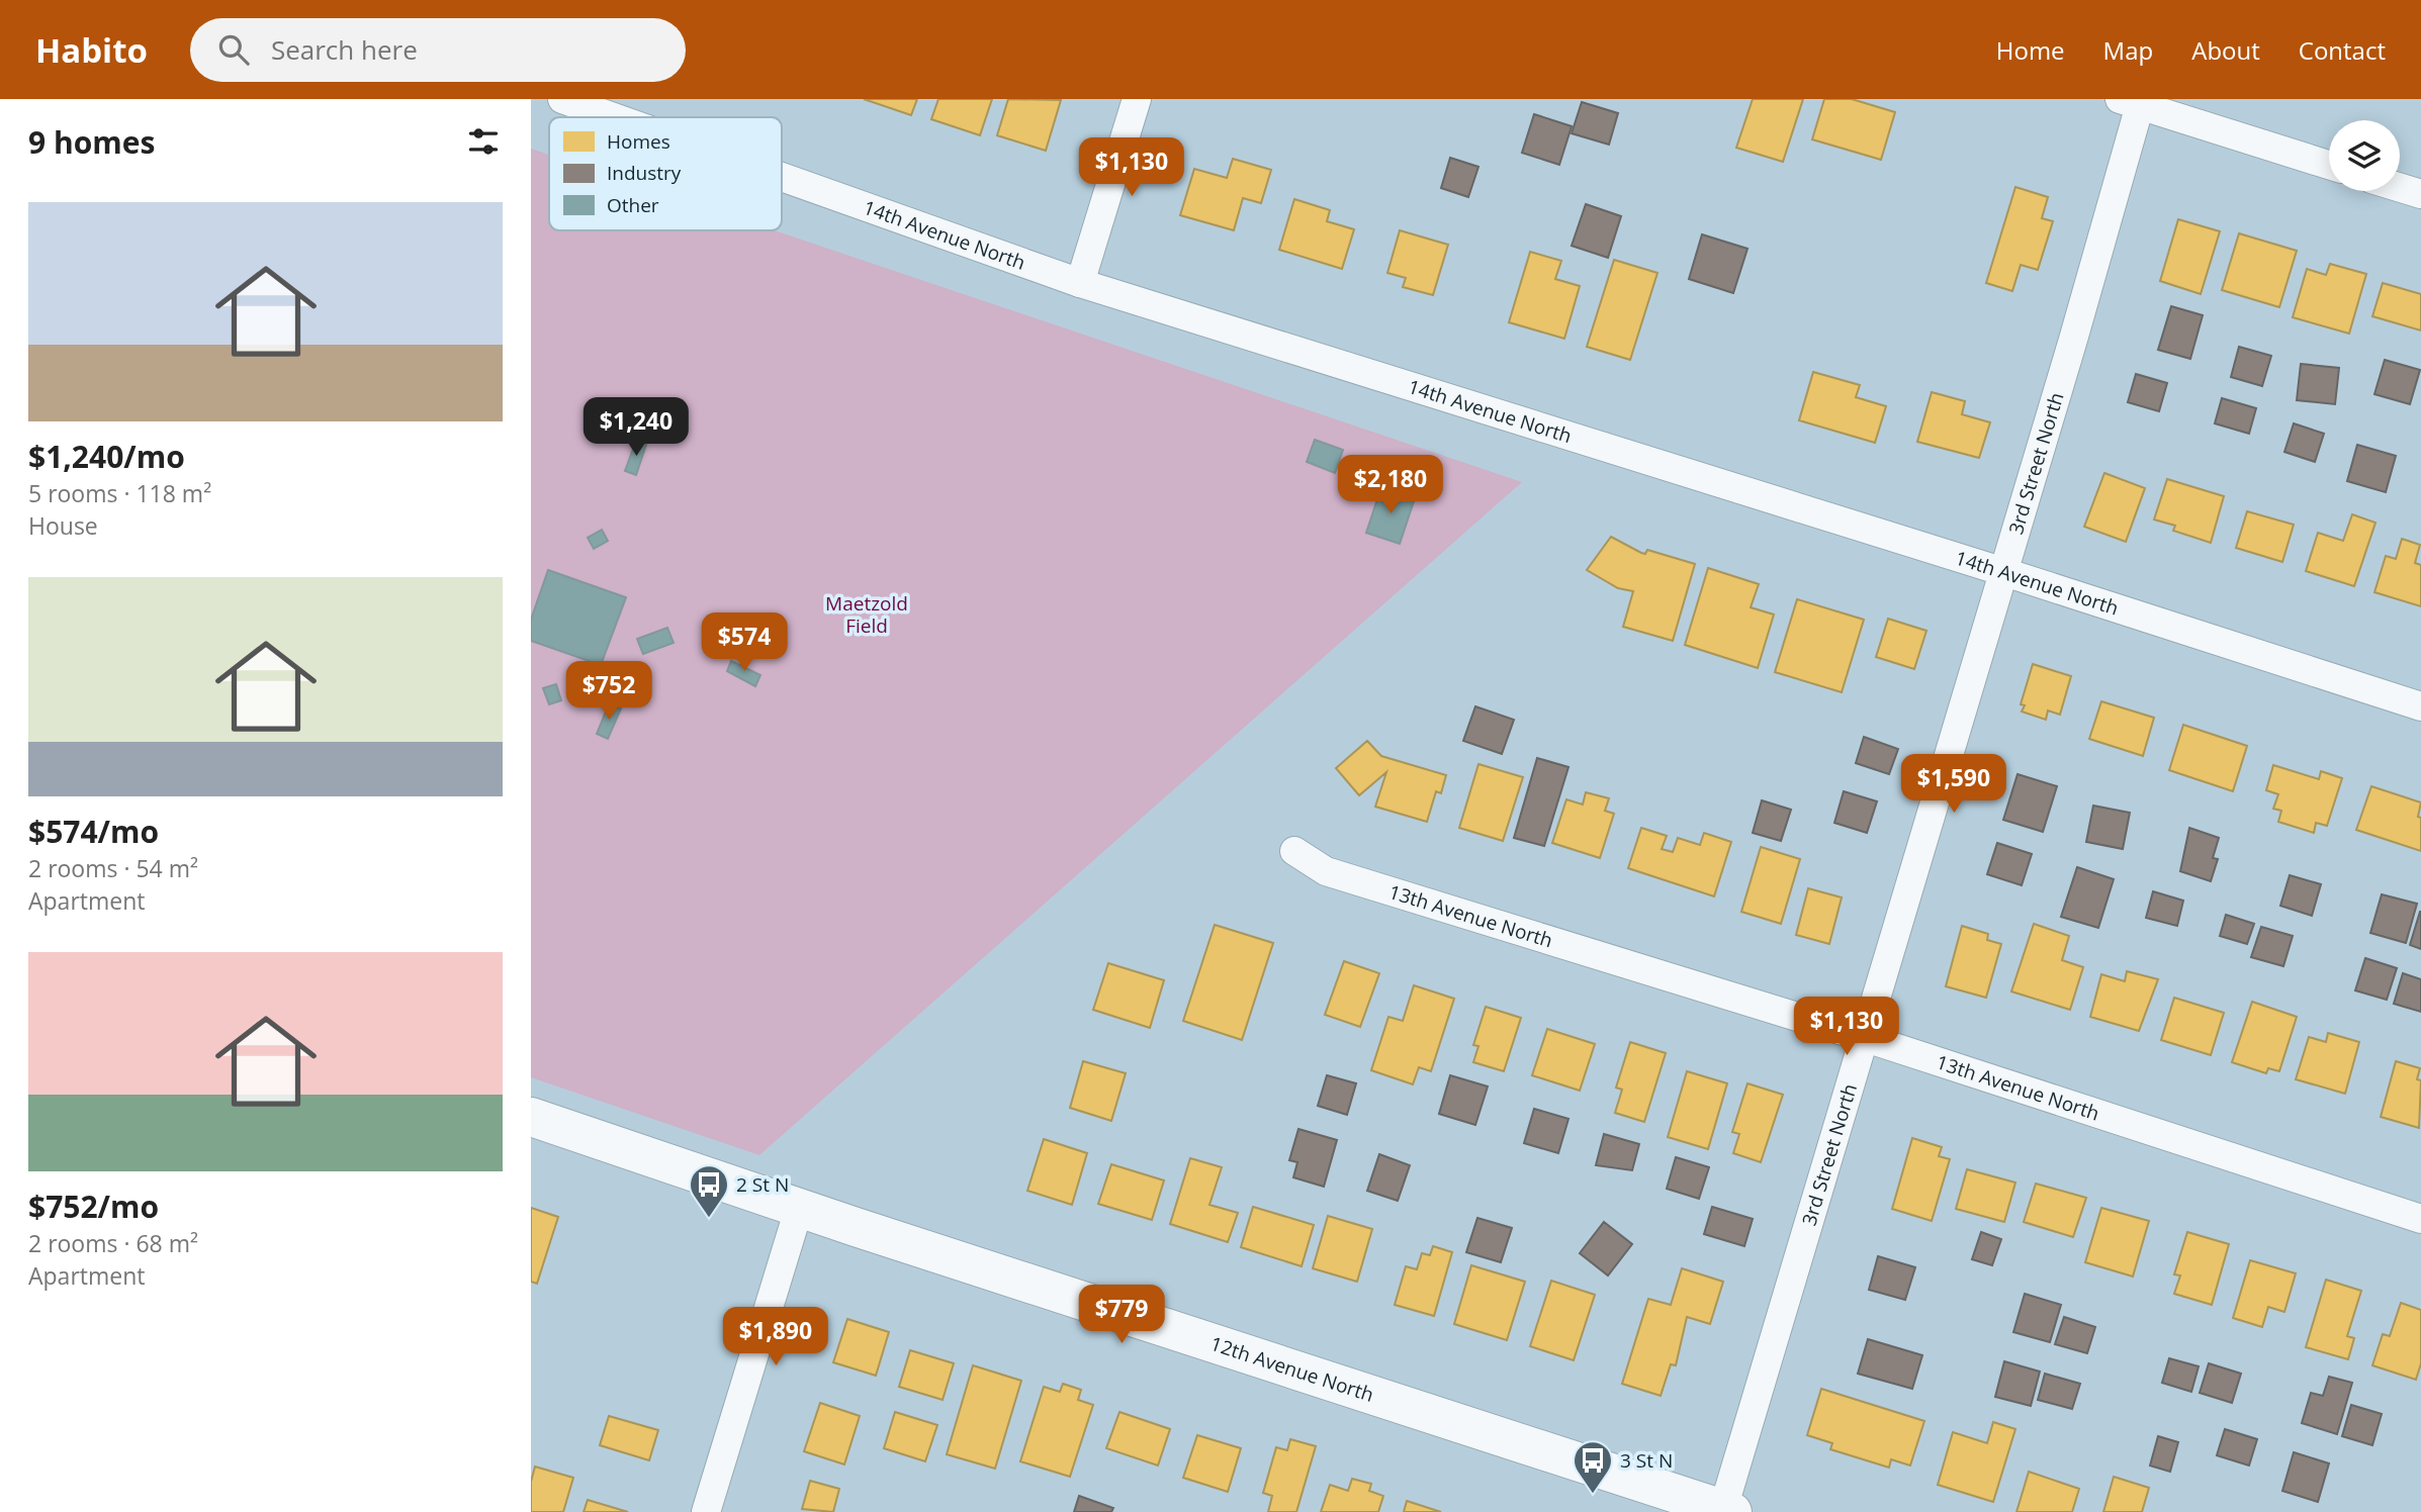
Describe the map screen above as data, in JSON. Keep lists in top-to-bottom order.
{
  "streets": {
    "street": [
      "14th Avenue North",
      "3rd Street North",
      "13th Avenue North",
      "12th Avenue North"
    ]
  },
  "crossings": [
    ["14th Avenue North", "3rd Street North"],
    ["3rd Street North", "13th Avenue North"],
    ["3rd Street North", "12th Avenue North"]
  ],
  "parks": ["Maetzold Field"],
  "places": {
    "bus stop": ["2 St N", "3 St N"]
  },
  "legend": ["Homes", "Industry", "Other"],
  "page": {
    "header": "Habito",
    "search": "Search here",
    "nav": [
      "Home",
      "Map",
      "About",
      "Contact"
    ],
    "heading": "9 homes",
    "price": [
      "$1,130",
      "$1,240",
      "$2,180",
      "$574",
      "$752",
      "$1,590",
      "$1,130",
      "$779",
      "$1,890"
    ],
    "list": [
      {
        "name": "$1,240/mo",
        "note": "5 rooms · 118 m² · House"
      },
      {
        "name": "$574/mo",
        "note": "2 rooms · 54 m² · Apartment"
      },
      {
        "name": "$752/mo",
        "note": "2 rooms · 68 m² · Apartment"
      }
    ]
  }
}
